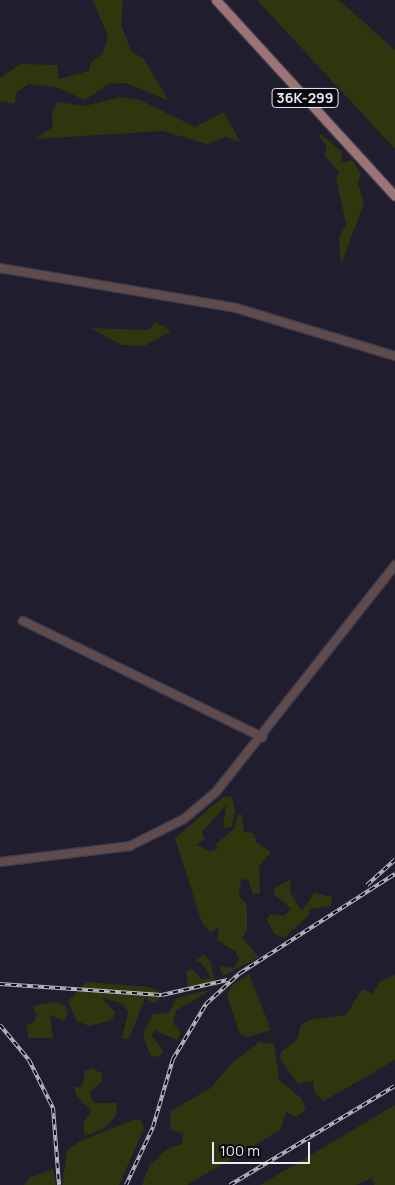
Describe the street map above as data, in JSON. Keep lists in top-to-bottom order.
{
  "streets": {
    "main road": ["36К-299"]
  },
  "scale_bar": "100 m"
}
